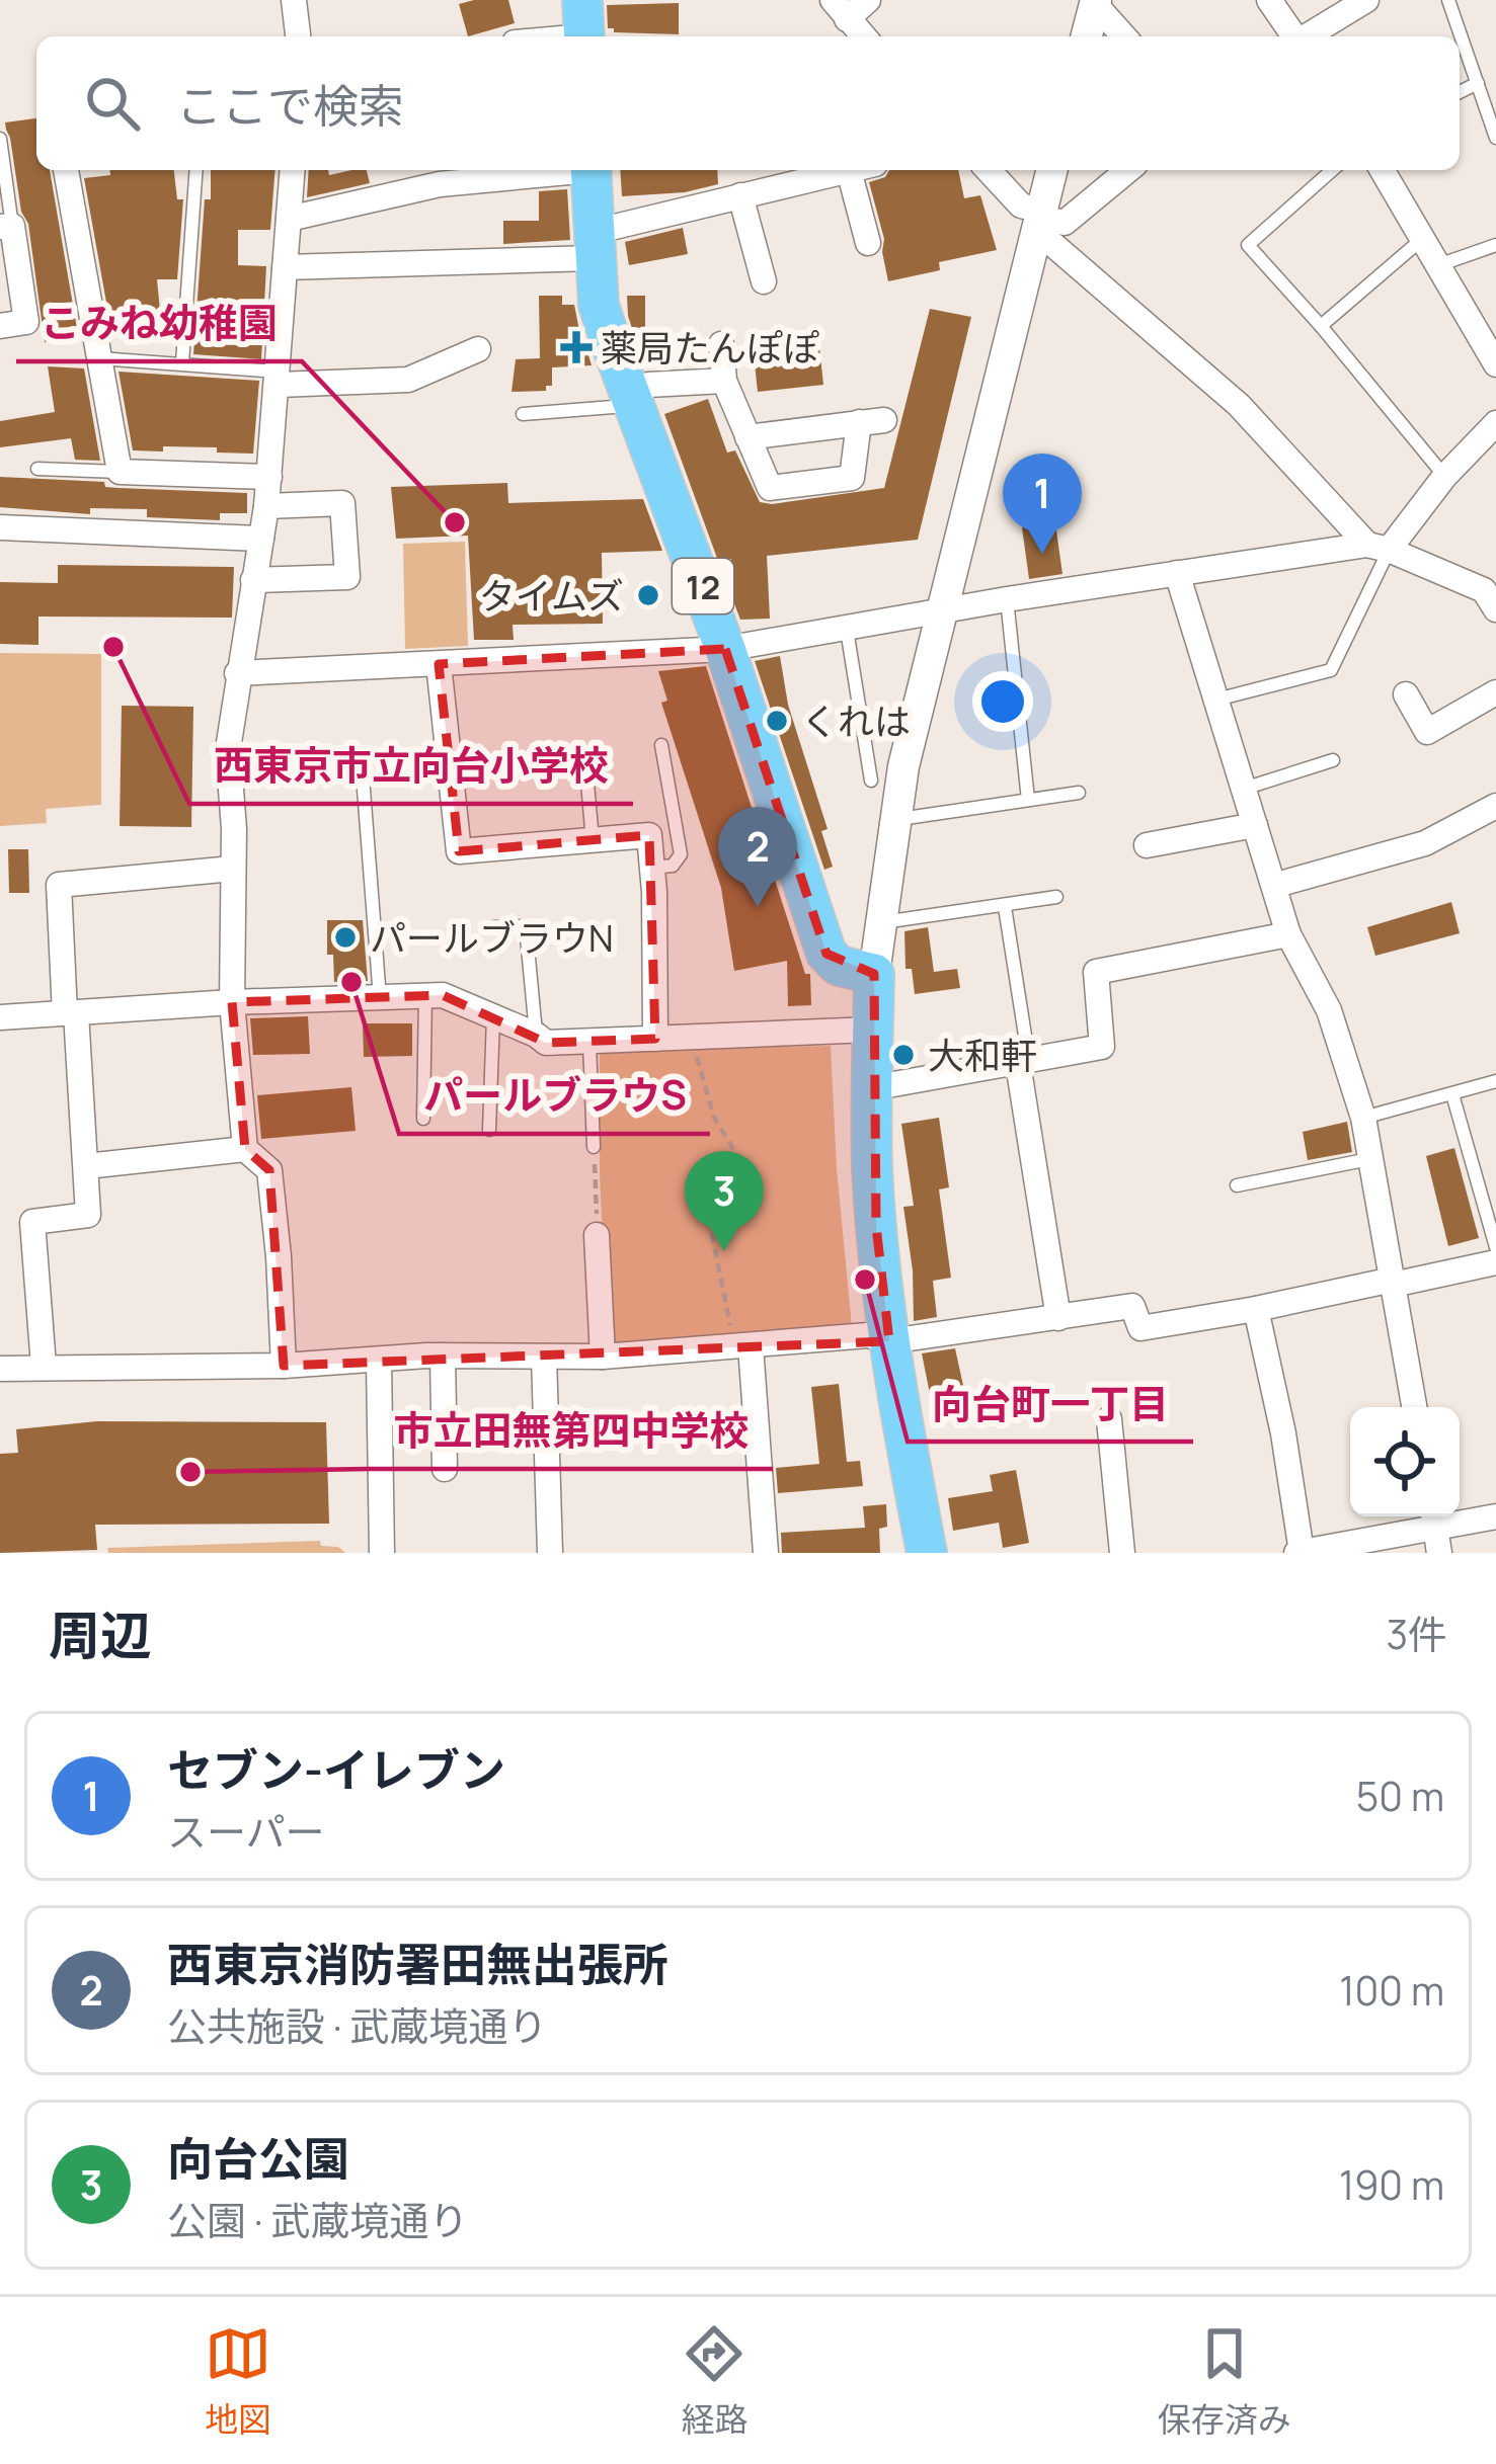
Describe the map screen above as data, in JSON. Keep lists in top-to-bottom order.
{
  "streets": {
    "main road": ["12"]
  },
  "places": {
    "health": ["薬局たんぽぽ"],
    "other": [
      "こみね幼稚園",
      "タイムズ",
      "西東京市立向台小学校",
      "くれは",
      "パールブラウN",
      "パールブラウS",
      "大和軒",
      "向台町一丁目",
      "市立田無第四中学校"
    ]
  },
  "page": {
    "search": "ここで検索",
    "pins": ["1", "2", "3"],
    "heading": ["周辺", "3件"],
    "list": [
      {
        "mark": "1",
        "name": "セブン-イレブン",
        "note": "スーパー",
        "value": "50 m"
      },
      {
        "mark": "2",
        "name": "西東京消防署田無出張所",
        "note": "公共施設 · 武蔵境通り",
        "value": "100 m"
      },
      {
        "mark": "3",
        "name": "向台公園",
        "note": "公園 · 武蔵境通り",
        "value": "190 m"
      }
    ],
    "nav": ["地図", "経路", "保存済み"]
  }
}
